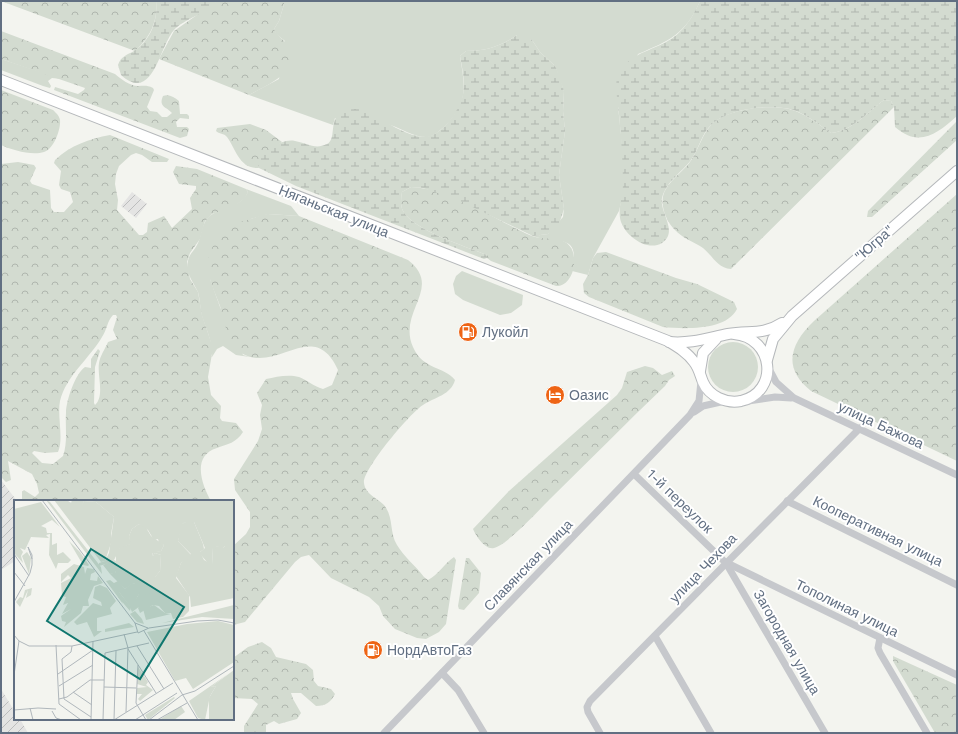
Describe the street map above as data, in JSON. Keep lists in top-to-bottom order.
{
  "streets": {
    "highway": ["Няганьская улица", "\"Югра\""],
    "street": [
      "улица Бажова",
      "1-й переулок",
      "Кооперативная улица",
      "Славянская улица",
      "улица Чехова",
      "Тополиная улица",
      "Загородная улица"
    ]
  },
  "crossings": [
    ["улица Бажова", "улица Чехова"],
    ["1-й переулок", "Славянская улица"],
    ["1-й переулок", "улица Чехова"],
    ["1-й переулок", "Тополиная улица"],
    ["1-й переулок", "Загородная улица"],
    ["Кооперативная улица", "улица Чехова"],
    ["улица Чехова", "Тополиная улица"],
    ["улица Чехова", "Загородная улица"],
    ["Тополиная улица", "Загородная улица"]
  ],
  "places": {
    "fuel station": ["Лукойл", "НордАвтоГаз"],
    "hotel": ["Оазис"]
  }
}
